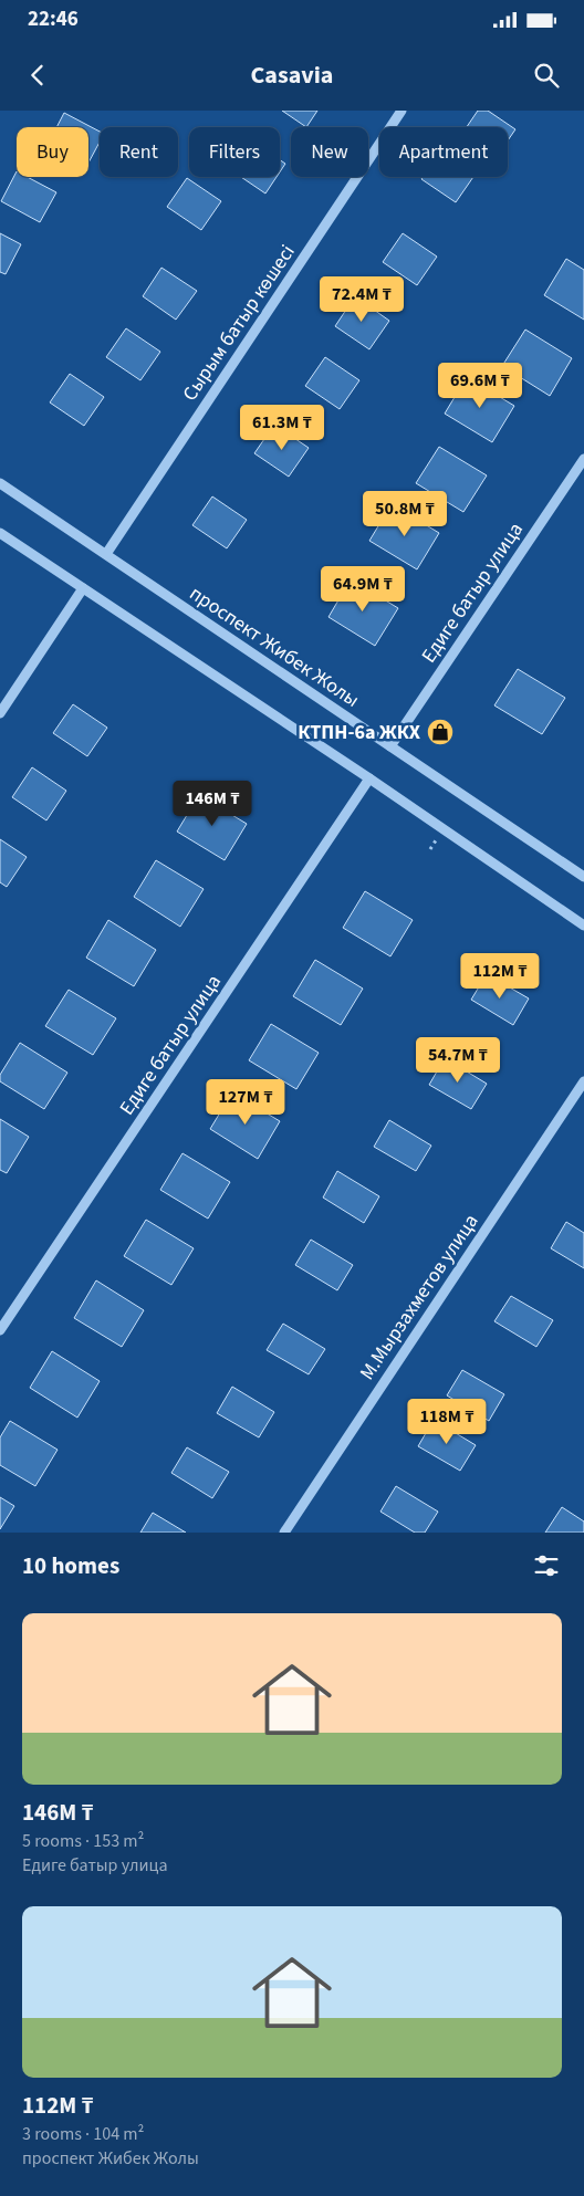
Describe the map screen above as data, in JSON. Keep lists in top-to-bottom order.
{
  "streets": {
    "street": [
      "Сырым батыр көшесі",
      "Едиге батыр улица",
      "проспект Жибек Жолы",
      "М.Мырзахметов улица"
    ]
  },
  "crossings": [
    ["Сырым батыр көшесі", "проспект Жибек Жолы"],
    ["Едиге батыр улица", "проспект Жибек Жолы"]
  ],
  "places": {
    "shop": ["КТПН-6а ЖКХ"]
  },
  "page": {
    "status": "22:46",
    "header": "Casavia",
    "chip": [
      "Buy",
      "Rent",
      "Filters",
      "New",
      "Apartment"
    ],
    "price": [
      "72.4M ₸",
      "69.6M ₸",
      "61.3M ₸",
      "50.8M ₸",
      "64.9M ₸",
      "146M ₸",
      "112M ₸",
      "54.7M ₸",
      "127M ₸",
      "118M ₸"
    ],
    "heading": "10 homes",
    "list": [
      {
        "name": "146M ₸",
        "note": "5 rooms · 153 m² · Едиге батыр улица"
      },
      {
        "name": "112M ₸",
        "note": "3 rooms · 104 m² · проспект Жибек Жолы"
      }
    ]
  }
}
